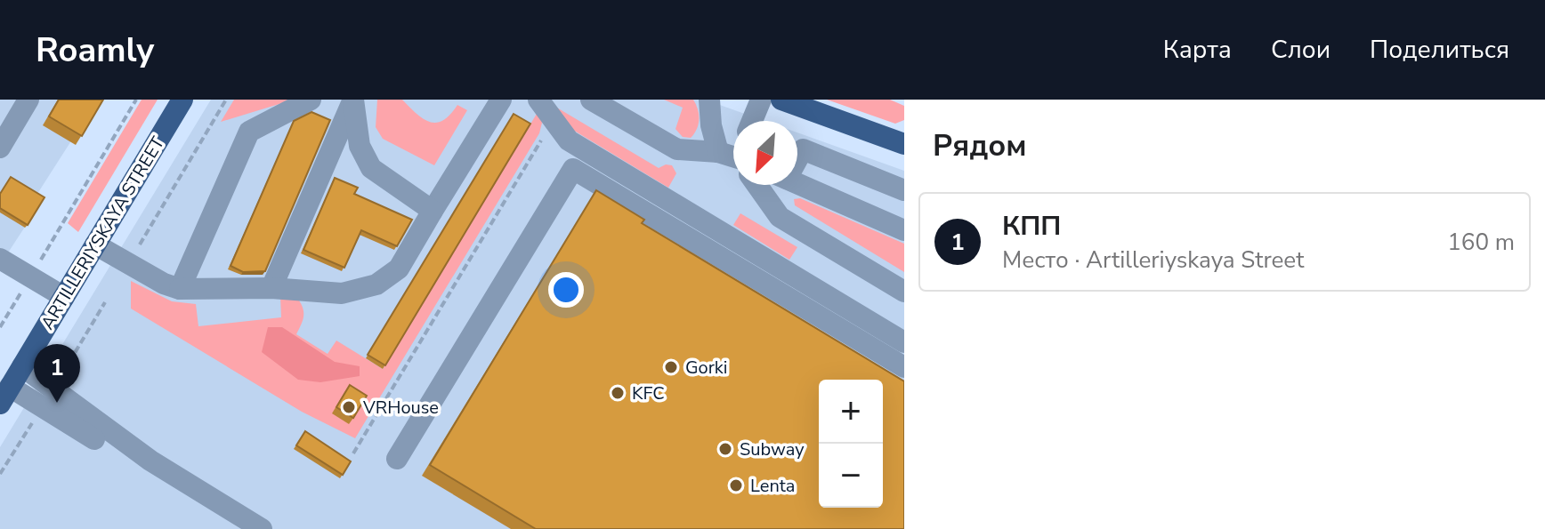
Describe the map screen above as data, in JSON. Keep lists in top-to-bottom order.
{
  "streets": {
    "main road": ["ARTILLERIYSKAYA STREET"]
  },
  "places": [
    "Gorki",
    "KFC",
    "VRHouse",
    "Subway",
    "Lenta"
  ],
  "north": "bottom left",
  "page": {
    "header": "Roamly",
    "nav": ["Карта", "Слои", "Поделиться"],
    "heading": "Рядом",
    "list": [
      {
        "mark": "1",
        "name": "КПП",
        "note": "Место · Artilleriyskaya Street",
        "value": "160 m"
      }
    ],
    "pins": "1",
    "map_buttons": ["+", "−"]
  }
}
